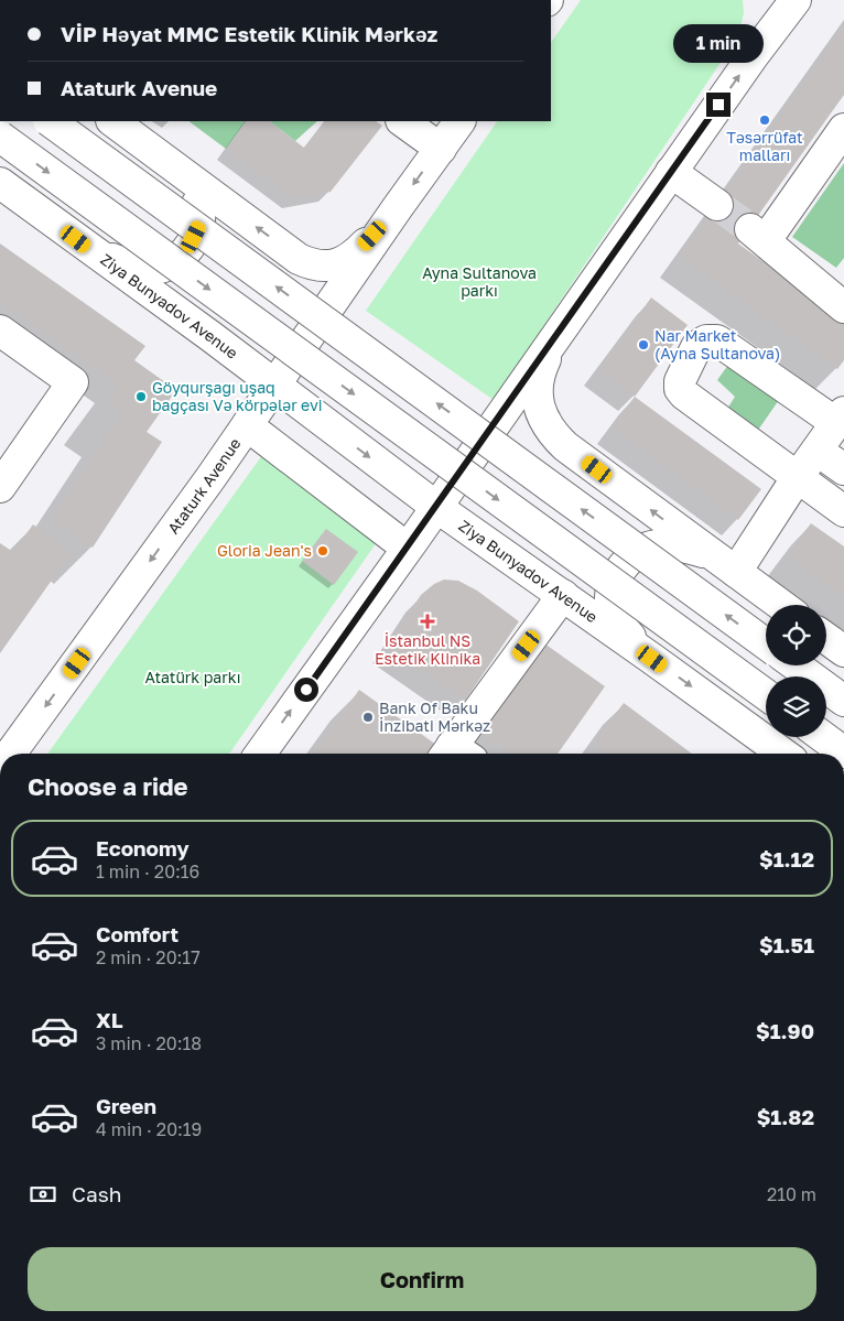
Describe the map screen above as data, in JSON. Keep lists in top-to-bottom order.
{
  "streets": {
    "main road": ["Ziya Bunyadov Avenue", "Ataturk Avenue"]
  },
  "crossings": [
    ["Ziya Bunyadov Avenue", "Ataturk Avenue"]
  ],
  "parks": ["Ayna Sultanova parkı", "Atatürk parkı"],
  "places": {
    "other": [
      "Təsərrüfat malları",
      "Nar Market (Ayna Sultanova)",
      "Göyqurşağı uşaq bağçası Və körpələr evi",
      "Gloria Jean's",
      "Bank Of Baku İnzibati Mərkəz"
    ],
    "health": ["İstanbul NS Estetik Klinika"]
  },
  "page": {
    "banner": ["VİP Həyat MMC Estetik Klinik Mərkəz", "Ataturk Avenue"],
    "bubble": "1 min",
    "heading": "Choose a ride",
    "list": [
      {
        "name": "Economy",
        "note": "1 min · 20:16",
        "value": "$1.12"
      },
      {
        "name": "Comfort",
        "note": "2 min · 20:17",
        "value": "$1.51"
      },
      {
        "name": "XL",
        "note": "3 min · 20:18",
        "value": "$1.90"
      },
      {
        "name": "Green",
        "note": "4 min · 20:19",
        "value": "$1.82"
      }
    ],
    "pay": ["Cash", "210 m"],
    "buttons": "Confirm"
  }
}
